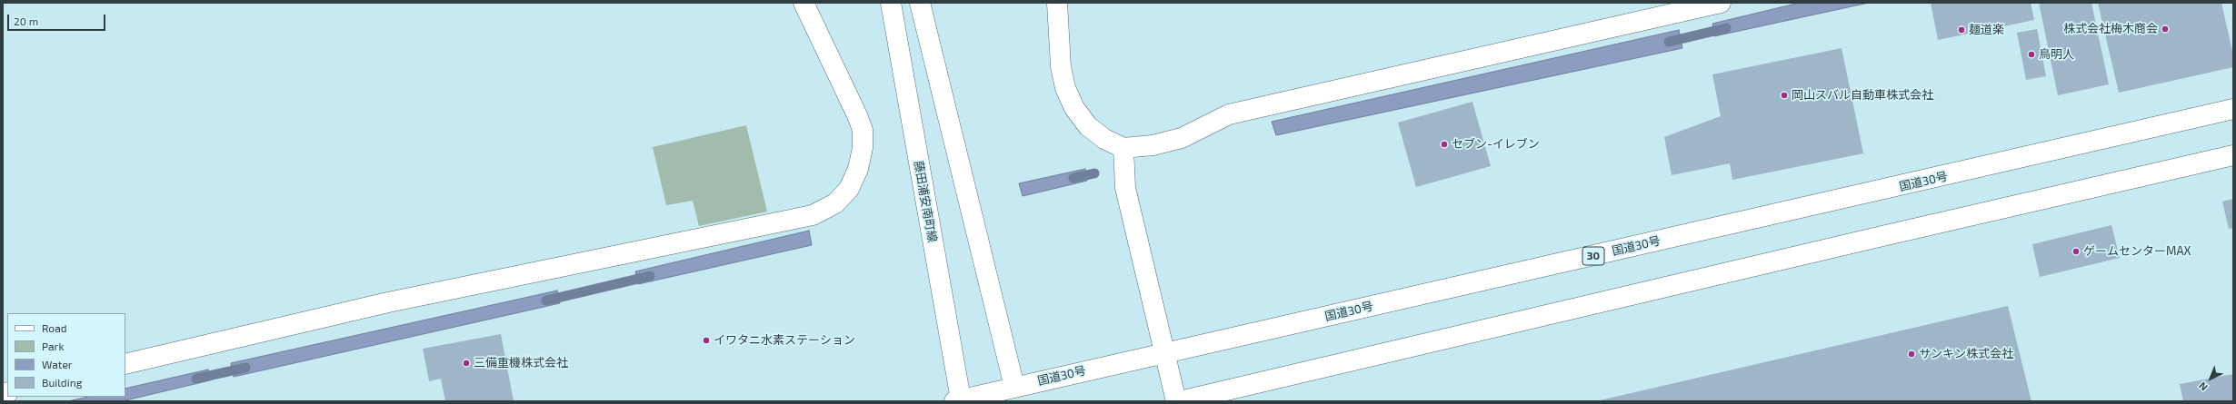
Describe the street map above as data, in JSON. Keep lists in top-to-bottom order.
{
  "streets": {
    "main road": ["国道30号", "藤田浦安南町線", "30"]
  },
  "crossings": [
    ["国道30号", "藤田浦安南町線"]
  ],
  "places": [
    "株式会社梅木商会",
    "麺道楽",
    "鳥明人",
    "岡山スバル自動車株式会社",
    "セブン-イレブン",
    "ゲームセンターMAX",
    "イワタニ水素ステーション",
    "サンキン株式会社",
    "三備重機株式会社"
  ],
  "legend": [
    "Road",
    "Park",
    "Water",
    "Building"
  ],
  "scale_bar": "20 m",
  "north": "bottom left"
}
